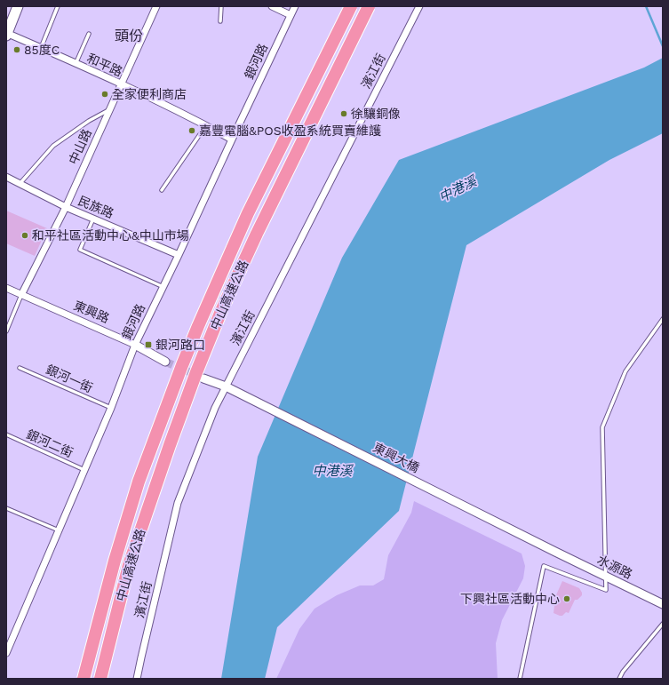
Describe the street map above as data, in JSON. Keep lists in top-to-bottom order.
{
  "streets": {
    "highway": ["中山高速公路"],
    "street": [
      "銀河路",
      "和平路",
      "濱江街",
      "中山路",
      "民族路",
      "東興路",
      "東興大橋",
      "水源路"
    ],
    "lane": ["銀河一街", "銀河二街"]
  },
  "crossings": [
    ["銀河路", "和平路"],
    ["銀河路", "民族路"],
    ["銀河路", "東興路"],
    ["銀河路", "銀河一街"],
    ["銀河路", "銀河二街"],
    ["和平路", "中山路"],
    ["濱江街", "東興大橋"],
    ["中山路", "民族路"],
    ["中山路", "東興路"],
    ["東興大橋", "水源路"]
  ],
  "districts": ["頭份"],
  "water": ["中港溪"],
  "places": {
    "other": [
      "85度C",
      "全家便利商店",
      "徐驤銅像",
      "嘉豐電腦&POS收盈系統買賣維護",
      "和平社區活動中心&中山市場",
      "下興社區活動中心"
    ],
    "transit": ["銀河路口"]
  }
}
